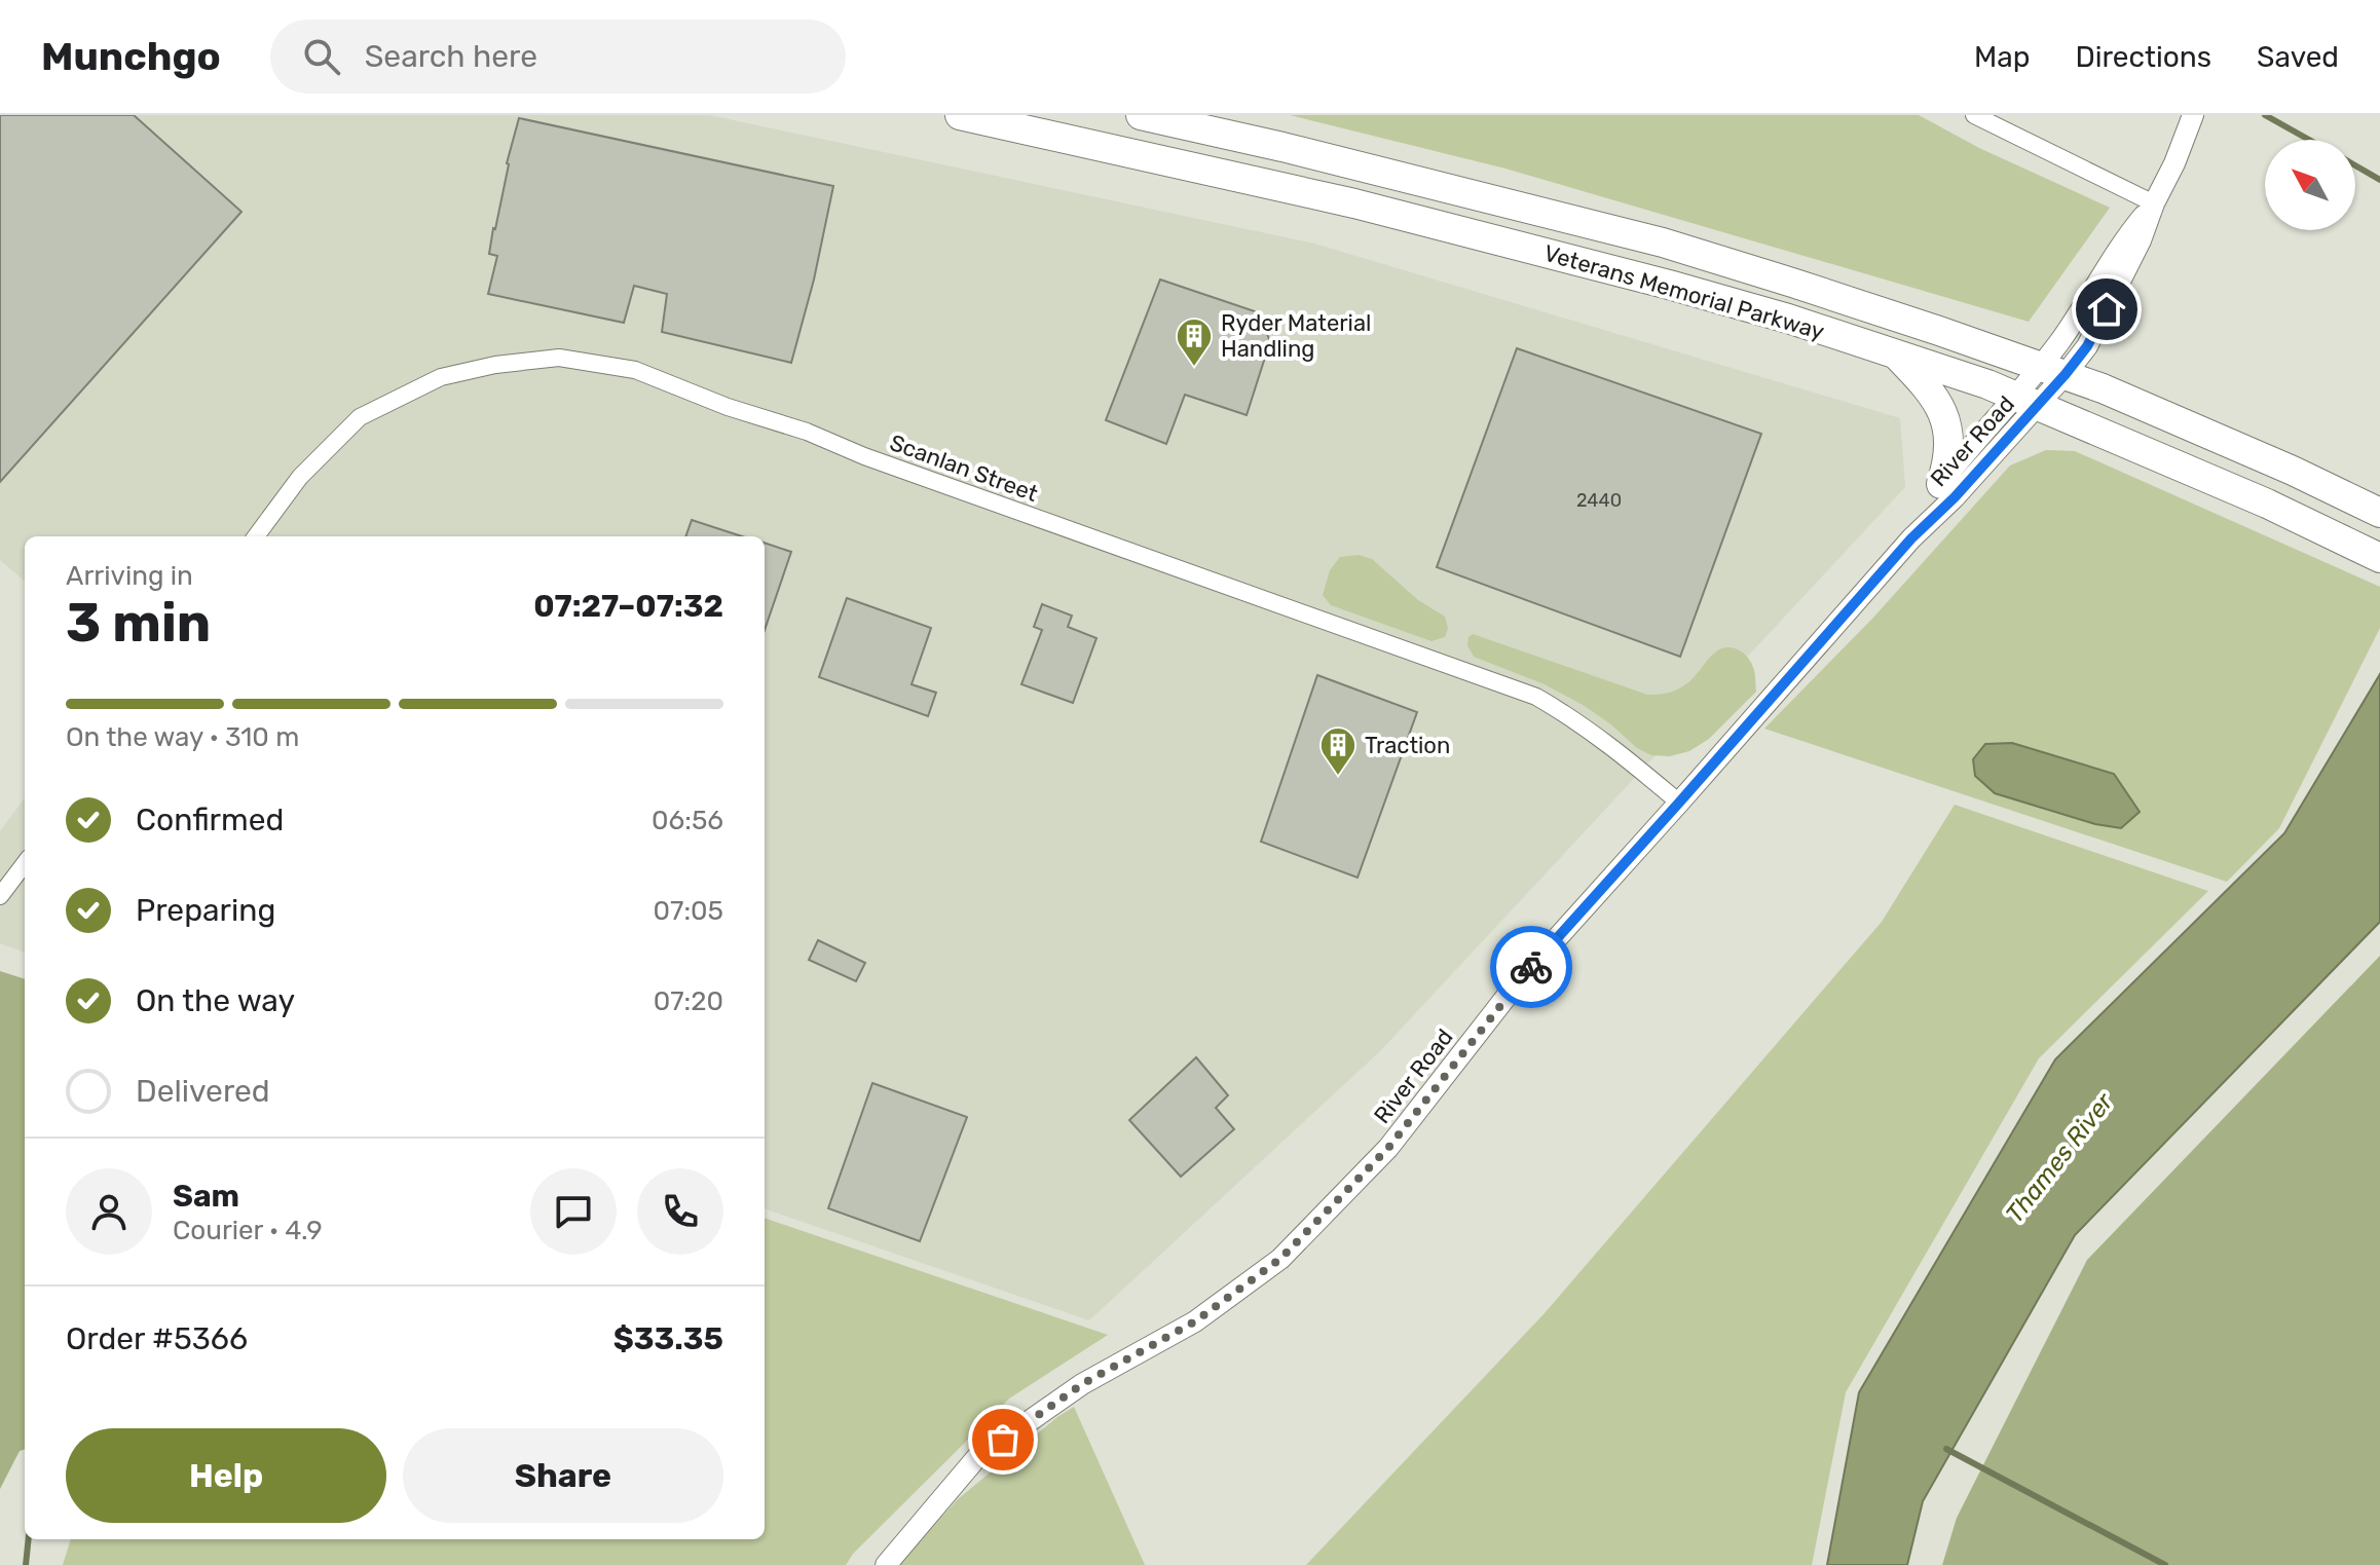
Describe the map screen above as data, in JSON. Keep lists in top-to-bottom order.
{
  "streets": {
    "highway": ["Veterans Memorial Parkway"],
    "street": ["River Road", "Scanlan Street"]
  },
  "crossings": [
    ["Veterans Memorial Parkway", "River Road"],
    ["River Road", "Scanlan Street"]
  ],
  "water": ["Thames River"],
  "places": {
    "building": ["Ryder Material Handling", "Traction"]
  },
  "house_numbers": ["2440"],
  "north": "top left",
  "page": {
    "header": "Munchgo",
    "search": "Search here",
    "nav": ["Map", "Directions", "Saved"],
    "heading": ["3 min", "Arriving in", "07:27–07:32"],
    "panel": [
      "Sam",
      "Courier · 4.9",
      "Order #5366",
      "$33.35"
    ],
    "bar": "On the way · 310 m",
    "list": [
      ["Confirmed", "06:56"],
      ["Preparing", "07:05"],
      ["On the way", "07:20"],
      "Delivered"
    ],
    "buttons": ["Help", "Share"]
  }
}
